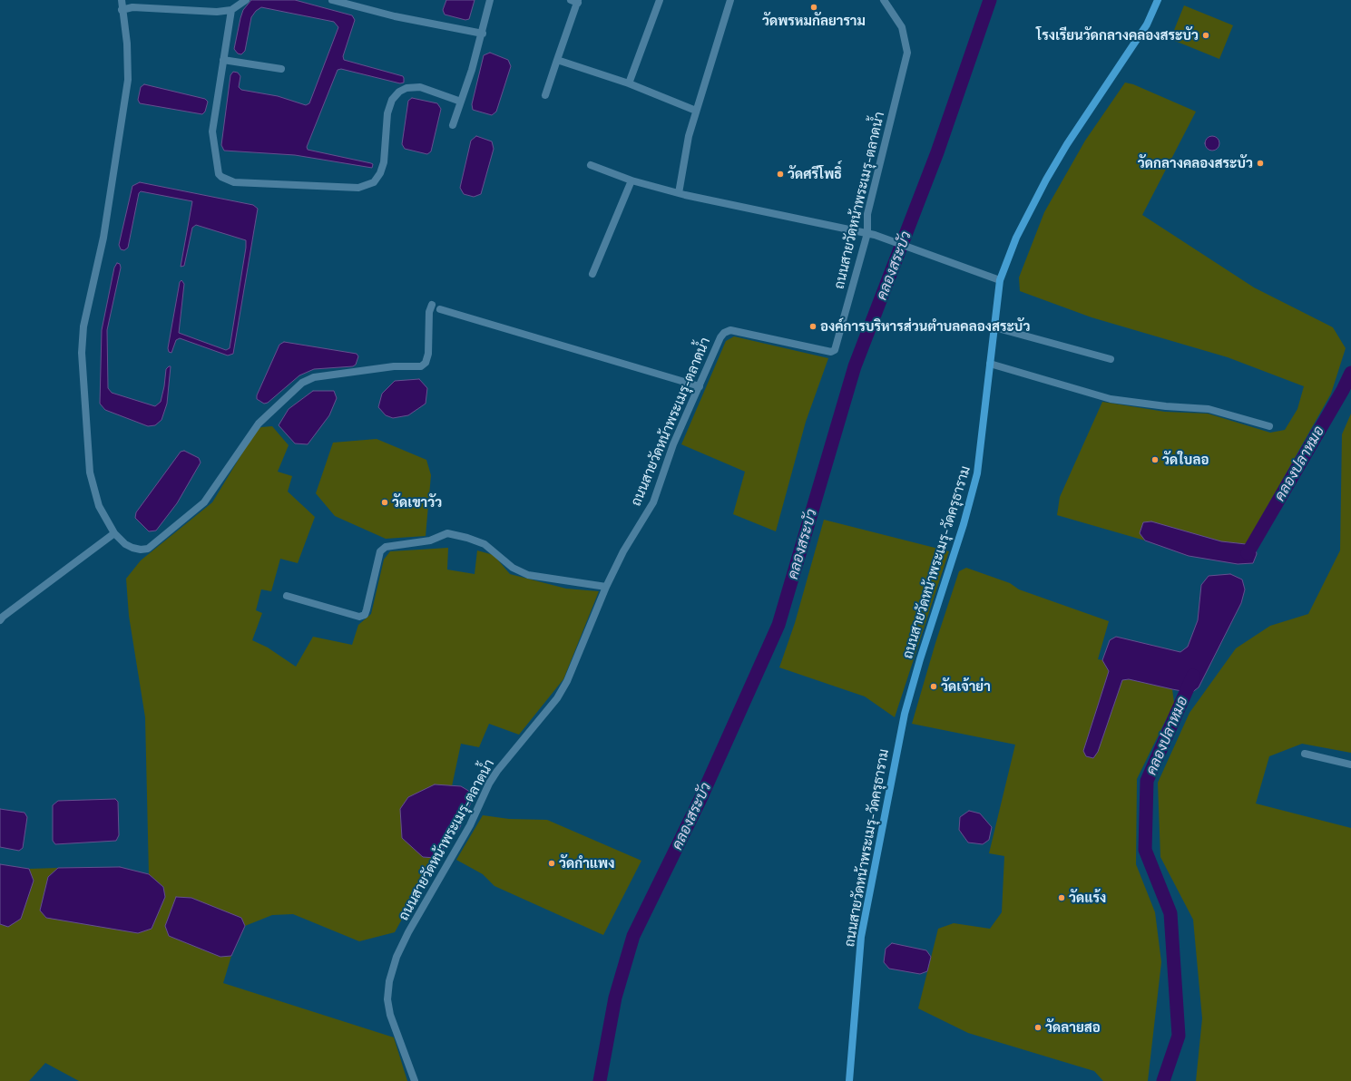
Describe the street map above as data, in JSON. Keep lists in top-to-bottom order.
{
  "streets": {
    "street": ["ถนนสายวัดหน้าพระเมรุ-ตลาดน้ำ", "ถนนสายวัดหน้าพระเมรุ-วัดครุธาราม"]
  },
  "water": ["คลองสระบัว", "คลองปลาหมอ"],
  "places": [
    "วัดพรหมกัลยาราม",
    "โรงเรียนวัดกลางคลองสระบัว",
    "วัดกลางคลองสระบัว",
    "วัดศรีโพธิ์",
    "องค์การบริหารส่วนตำบลคลองสระบัว",
    "วัดใบลอ",
    "วัดเขาวัว",
    "วัดเจ้าย่า",
    "วัดกำแพง",
    "วัดแร้ง",
    "วัดลายสอ"
  ]
}
